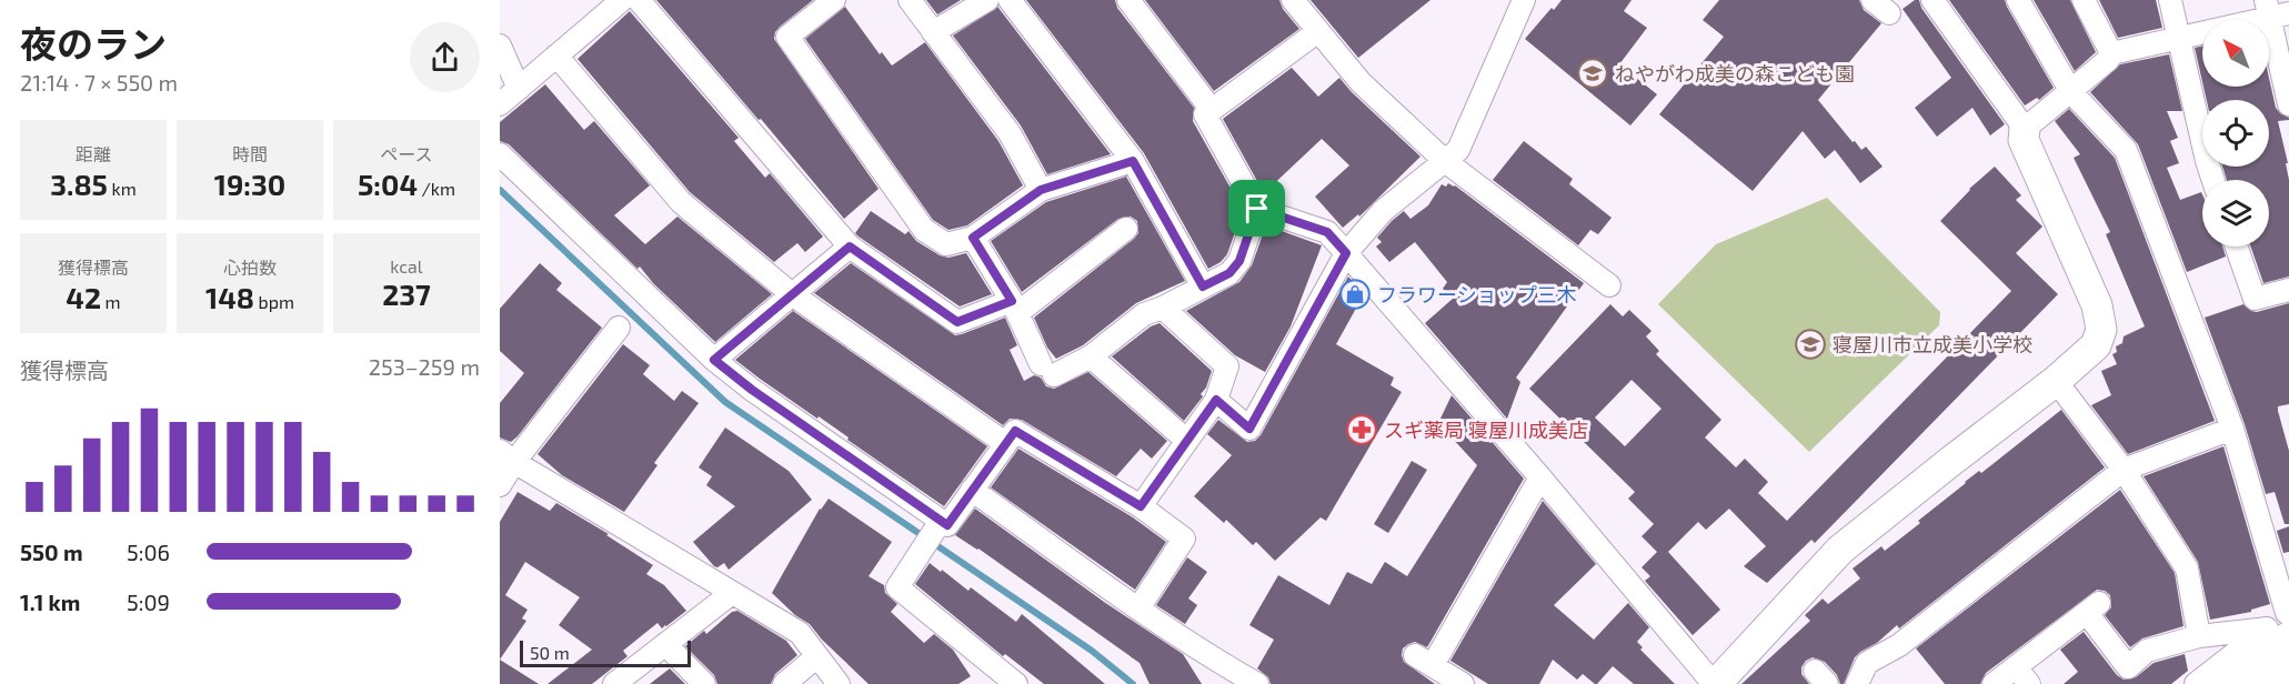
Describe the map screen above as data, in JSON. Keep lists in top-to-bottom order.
{
  "places": {
    "school or university": ["ねやがわ成美の森こども園", "寝屋川市立成美小学校"],
    "shop": ["フラワーショップ三木"],
    "pharmacy": ["スギ薬局 寝屋川成美店"]
  },
  "scale_bar": "50 m",
  "north": "top left",
  "page": {
    "heading": ["夜のラン", "21:14 · 7 × 550 m"],
    "stats": [
      ["距離", "3.85 km"],
      ["時間", "19:30"],
      ["ペース", "5:04 /km"],
      ["獲得標高", "42 m"],
      ["心拍数", "148 bpm"],
      ["kcal", "237"]
    ],
    "chart": ["獲得標高", "253–259 m"],
    "list": [
      {
        "name": "550 m",
        "note": "5:06"
      },
      {
        "name": "1.1 km",
        "note": "5:09"
      }
    ],
    "scale": "50 m"
  }
}
